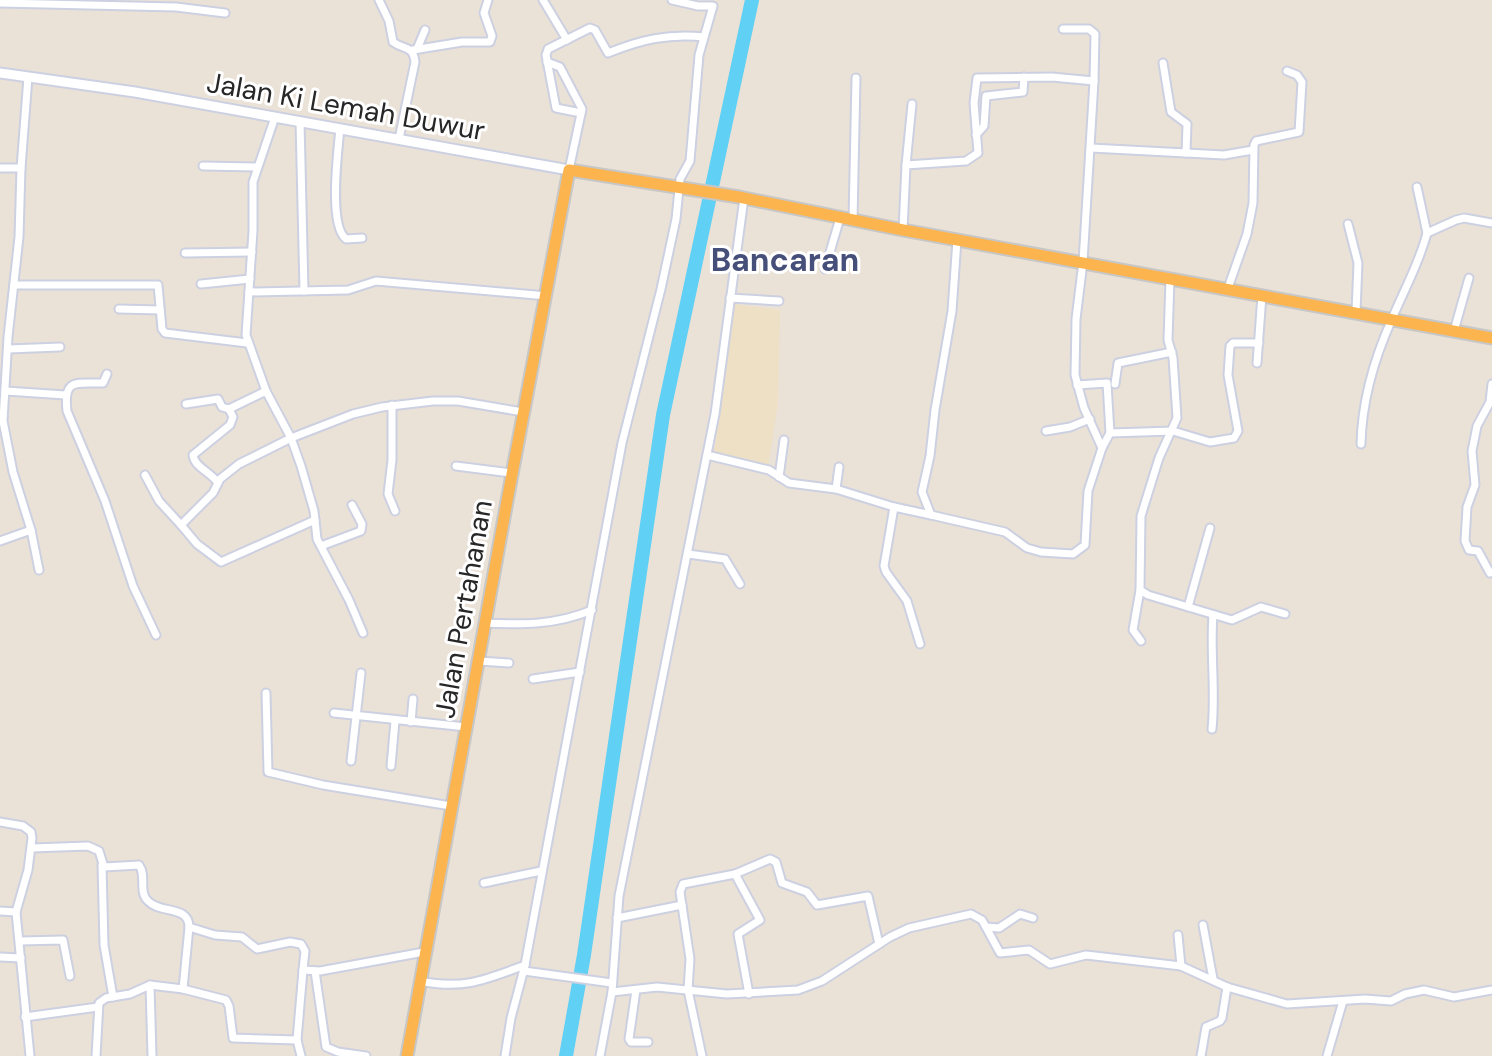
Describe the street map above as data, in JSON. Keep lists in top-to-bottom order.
{
  "streets": {
    "highway": ["Jalan Ki Lemah Duwur", "Jalan Pertahanan"]
  },
  "crossings": [
    ["Jalan Ki Lemah Duwur", "Jalan Pertahanan"]
  ],
  "districts": ["Bancaran"]
}
